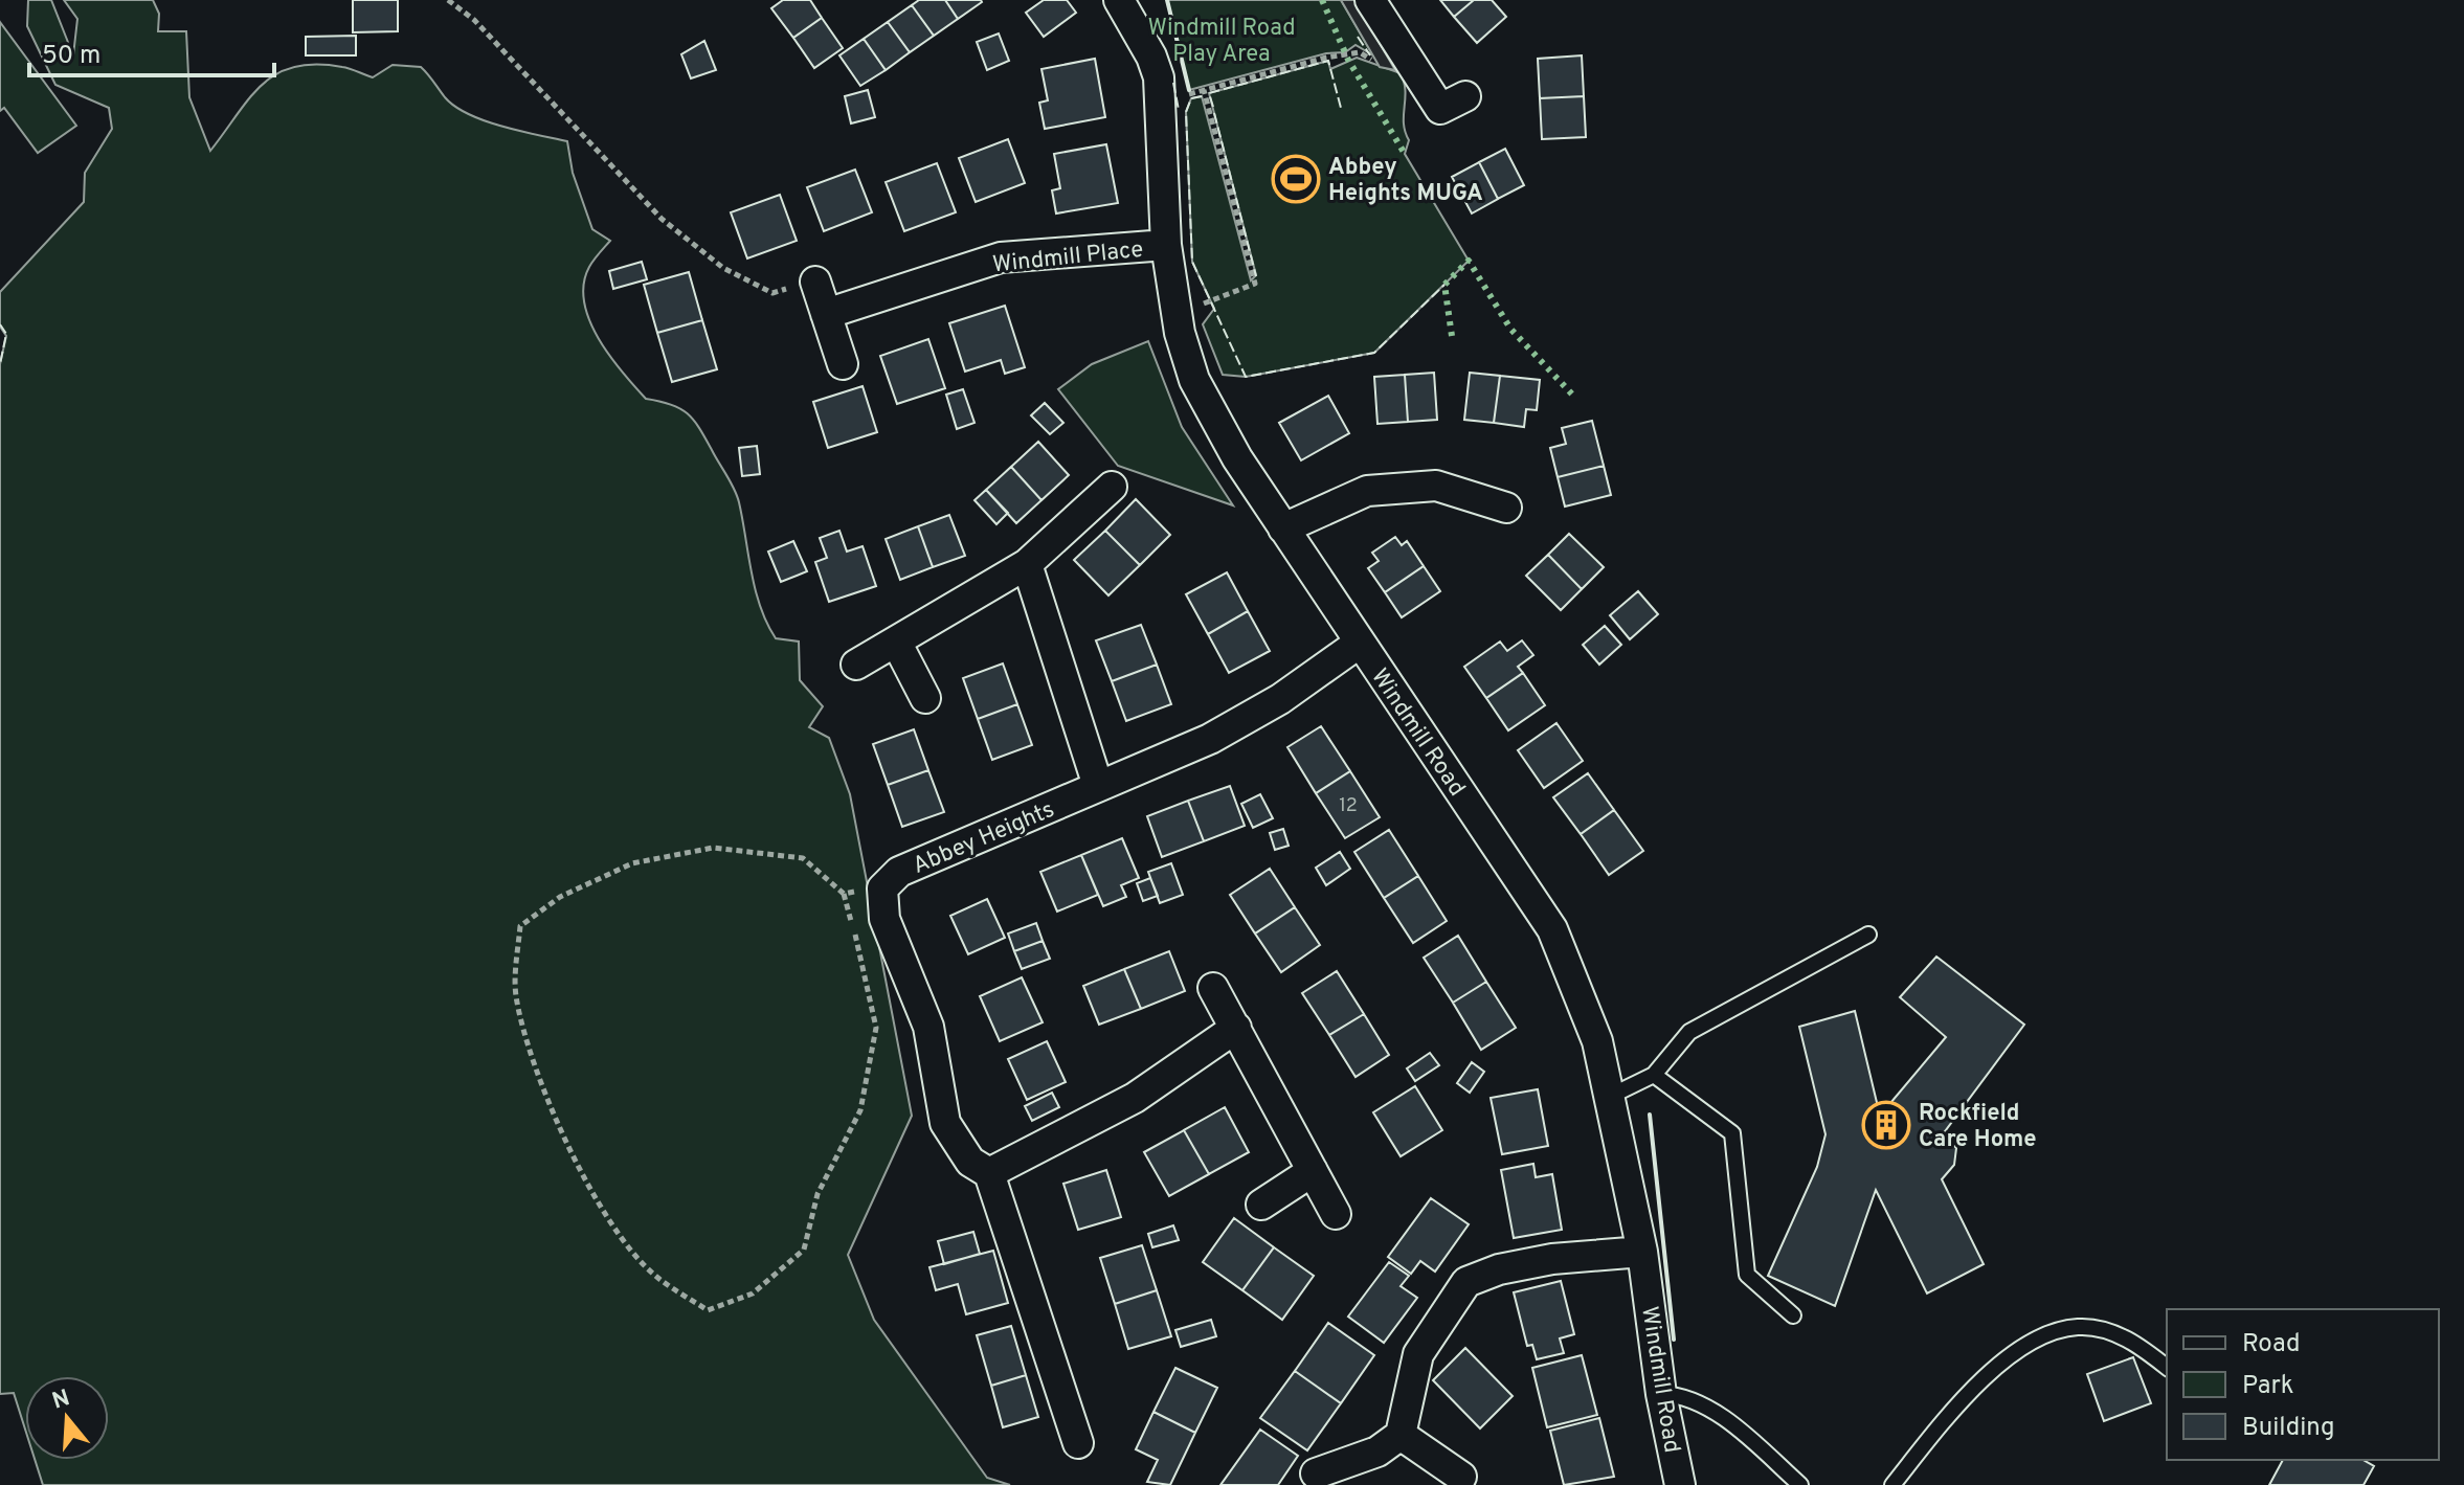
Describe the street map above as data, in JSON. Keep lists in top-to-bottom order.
{
  "streets": {
    "street": ["Windmill Place", "Windmill Road", "Abbey Heights"]
  },
  "crossings": [
    ["Windmill Place", "Windmill Road"],
    ["Windmill Road", "Abbey Heights"]
  ],
  "parks": ["Windmill Road Play Area"],
  "places": {
    "sports": ["Abbey Heights MUGA"],
    "building": ["Rockfield Care Home"]
  },
  "house_numbers": ["12"],
  "legend": ["Road", "Park", "Building"],
  "scale_bar": "50 m",
  "north": "top"
}
